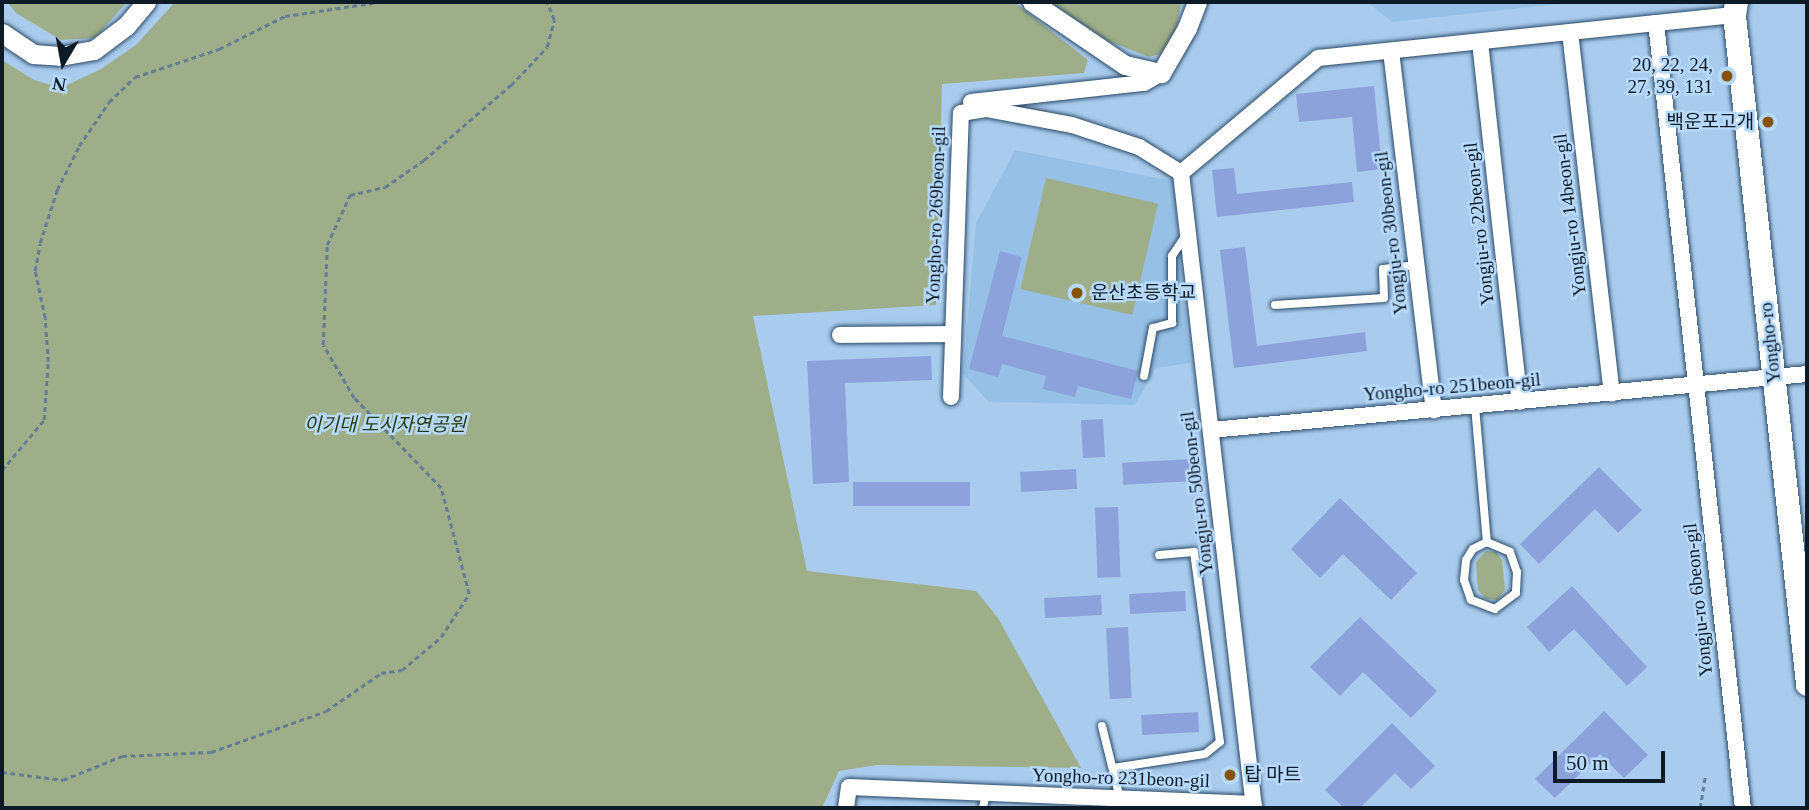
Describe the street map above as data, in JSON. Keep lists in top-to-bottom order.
{
  "streets": {
    "main road": ["Yongho-ro"],
    "street": [
      "Yongho-ro 269beon-gil",
      "Yongju-ro 14beon-gil",
      "Yongju-ro 22beon-gil",
      "Yongju-ro 30beon-gil",
      "Yongho-ro 251beon-gil",
      "Yongju-ro 50beon-gil",
      "Yongju-ro 6beon-gil",
      "Yongho-ro 231beon-gil"
    ]
  },
  "crossings": [
    ["Yongho-ro 269beon-gil", "Yongju-ro 50beon-gil"],
    ["Yongju-ro 14beon-gil", "Yongho-ro 251beon-gil"],
    ["Yongju-ro 22beon-gil", "Yongho-ro 251beon-gil"],
    ["Yongju-ro 30beon-gil", "Yongho-ro 251beon-gil"],
    ["Yongho-ro", "Yongho-ro 251beon-gil"],
    ["Yongho-ro 251beon-gil", "Yongju-ro 50beon-gil"],
    ["Yongho-ro 251beon-gil", "Yongju-ro 6beon-gil"],
    ["Yongju-ro 50beon-gil", "Yongho-ro 231beon-gil"]
  ],
  "parks": ["이기대 도시자연공원"],
  "places": [
    "20, 22, 24, 27, 39, 131",
    "백운포고개",
    "운산초등학교",
    "탑 마트"
  ],
  "scale_bar": "50 m",
  "north": "bottom"
}
